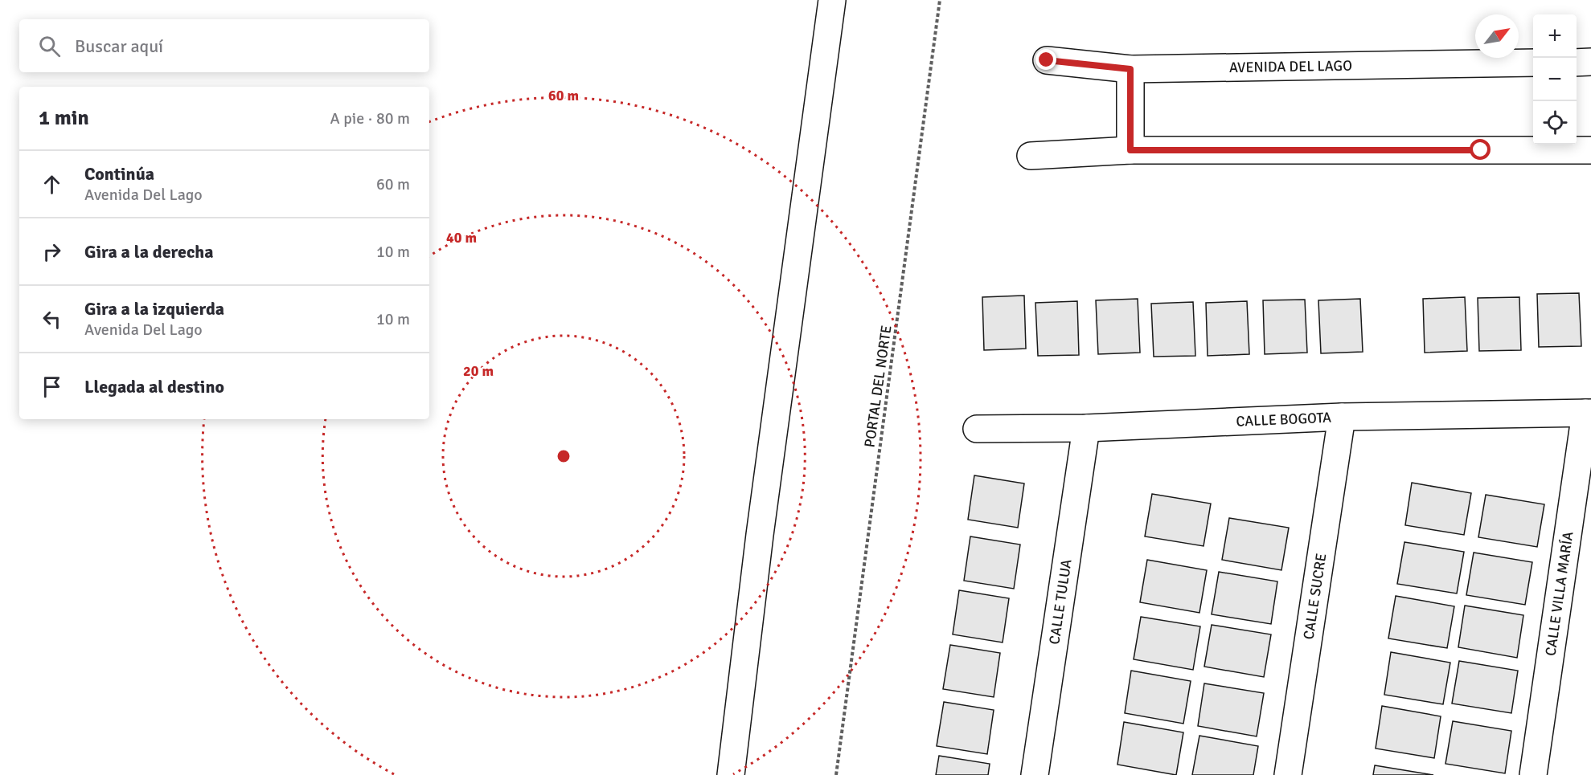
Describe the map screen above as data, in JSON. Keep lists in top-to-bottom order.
{
  "streets": {
    "street": [
      "AVENIDA DEL LAGO",
      "CALLE BOGOTA",
      "CALLE VILLA MARÍA",
      "CALLE SUCRE",
      "CALLE TULUA"
    ],
    "path": ["PORTAL DEL NORTE"]
  },
  "crossings": [
    ["CALLE BOGOTA", "CALLE VILLA MARÍA"],
    ["CALLE BOGOTA", "CALLE SUCRE"],
    ["CALLE BOGOTA", "CALLE TULUA"]
  ],
  "north": "top right",
  "page": {
    "map_buttons": ["+", "−"],
    "search": "Buscar aquí",
    "heading": ["1 min", "A pie · 80 m"],
    "list": [
      ["Continúa", "Avenida Del Lago", "60 m"],
      ["Gira a la derecha", "10 m"],
      ["Gira a la izquierda", "Avenida Del Lago", "10 m"],
      "Llegada al destino"
    ]
  },
  "rings": ["60 m", "40 m", "20 m"]
}
